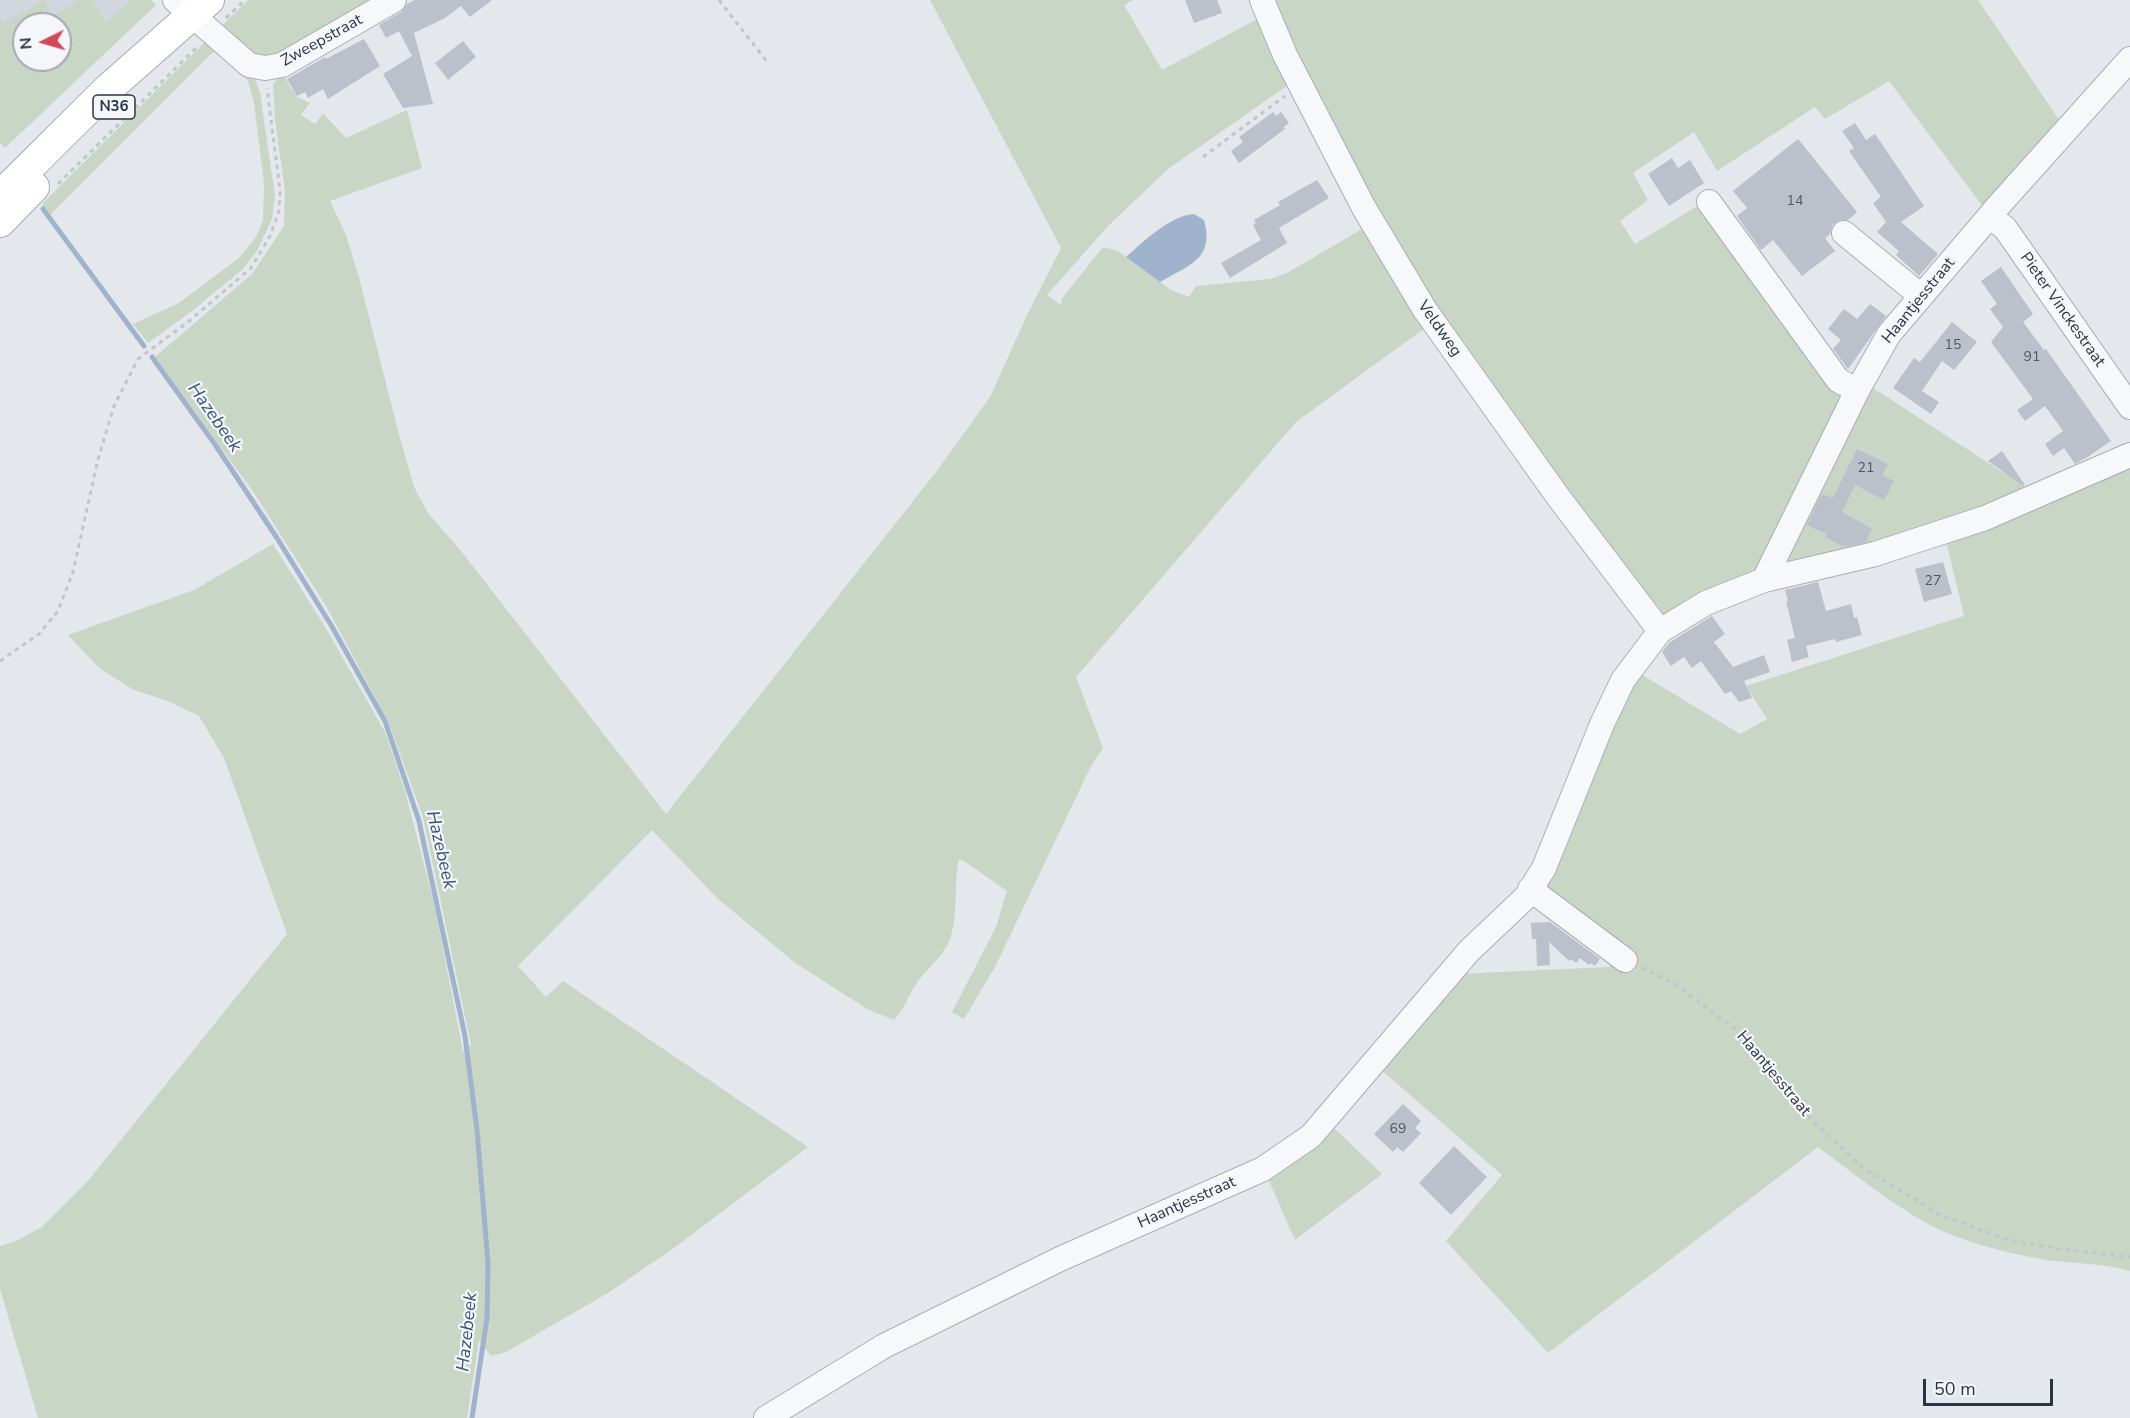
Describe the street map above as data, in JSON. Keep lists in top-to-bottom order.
{
  "streets": {
    "main road": ["N36"],
    "street": [
      "Zweepstraat",
      "Haantjesstraat",
      "Pieter Vinckestraat",
      "Veldweg"
    ]
  },
  "crossings": [
    ["Zweepstraat", "N36"],
    ["Haantjesstraat", "Pieter Vinckestraat"],
    ["Haantjesstraat", "Veldweg"]
  ],
  "water": ["Hazebeek"],
  "house_numbers": [
    "14",
    "15",
    "91",
    "21",
    "27",
    "69"
  ],
  "scale_bar": "50 m",
  "north": "left"
}
